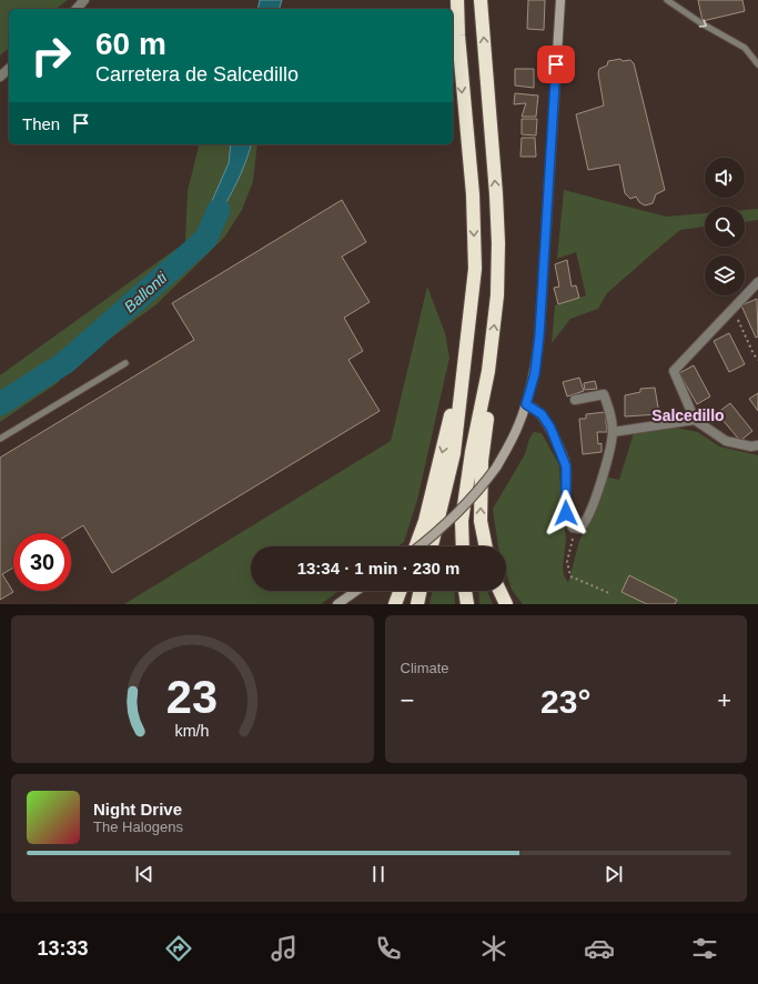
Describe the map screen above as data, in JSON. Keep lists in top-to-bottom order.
{
  "districts": ["Salcedillo"],
  "water": ["Ballonti"],
  "page": {
    "turn": ["60 m", "Carretera de Salcedillo"],
    "then": "Then",
    "limit": "30",
    "trip": "13:34 · 1 min · 230 m",
    "tile": "Climate",
    "heat": ["−", "23°", "+"],
    "song": ["Night Drive", "The Halogens"],
    "tabs": "13:33",
    "gauge": ["23", "km/h"]
  }
}
